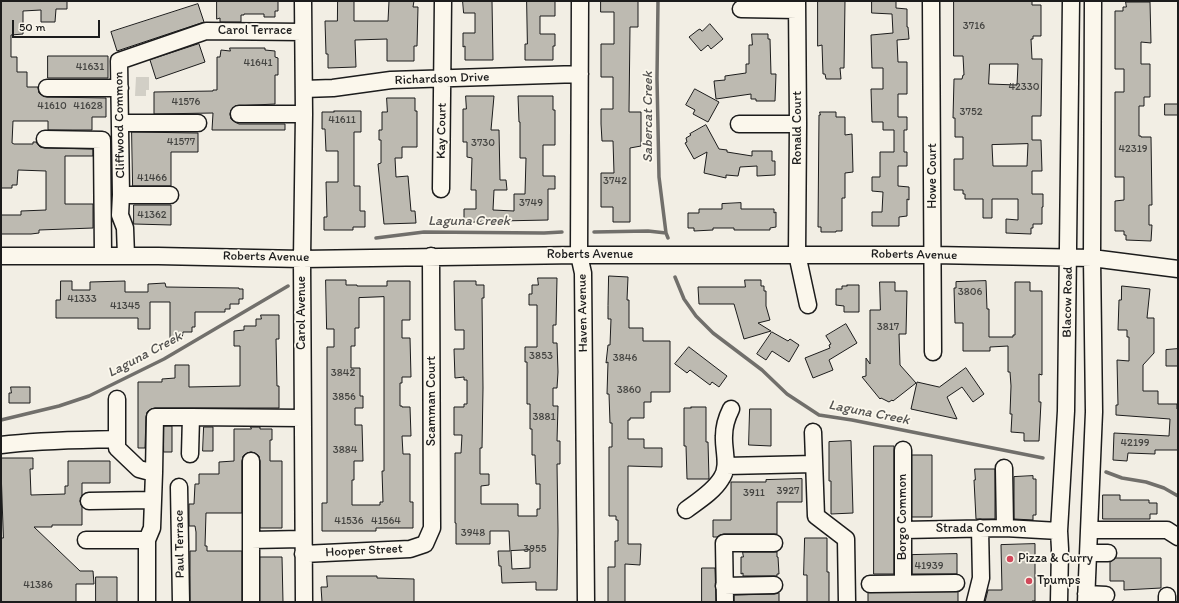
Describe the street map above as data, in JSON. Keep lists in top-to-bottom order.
{
  "streets": {
    "street": [
      "Carol Terrace",
      "Richardson Drive",
      "Cliffwood Common",
      "Ronald Court",
      "Kay Court",
      "Howe Court",
      "Roberts Avenue",
      "Blacow Road",
      "Carol Avenue",
      "Haven Avenue",
      "Scamman Court",
      "Borgo Common",
      "Strada Common",
      "Paul Terrace",
      "Hooper Street"
    ]
  },
  "crossings": [
    ["Carol Terrace", "Cliffwood Common"],
    ["Carol Terrace", "Carol Avenue"],
    ["Richardson Drive", "Kay Court"],
    ["Richardson Drive", "Carol Avenue"],
    ["Richardson Drive", "Haven Avenue"],
    ["Cliffwood Common", "Roberts Avenue"],
    ["Ronald Court", "Roberts Avenue"],
    ["Howe Court", "Roberts Avenue"],
    ["Roberts Avenue", "Blacow Road"],
    ["Roberts Avenue", "Carol Avenue"],
    ["Roberts Avenue", "Haven Avenue"],
    ["Roberts Avenue", "Scamman Court"],
    ["Blacow Road", "Strada Common"],
    ["Carol Avenue", "Hooper Street"],
    ["Scamman Court", "Hooper Street"],
    ["Borgo Common", "Strada Common"]
  ],
  "water": ["Sabercat Creek", "Laguna Creek"],
  "places": ["Pizza & Curry", "Tpumps"],
  "house_numbers": [
    "3716",
    "41641",
    "41631",
    "42330",
    "41576",
    "41610",
    "41628",
    "3752",
    "41611",
    "41577",
    "3730",
    "42319",
    "41466",
    "3742",
    "3749",
    "41362",
    "3806",
    "41333",
    "41345",
    "3817",
    "3853",
    "3846",
    "3842",
    "3860",
    "3856",
    "3881",
    "42199",
    "3884",
    "3927",
    "3911",
    "41536",
    "41564",
    "3948",
    "3955",
    "41939",
    "41386"
  ],
  "scale_bar": "50 m"
}
